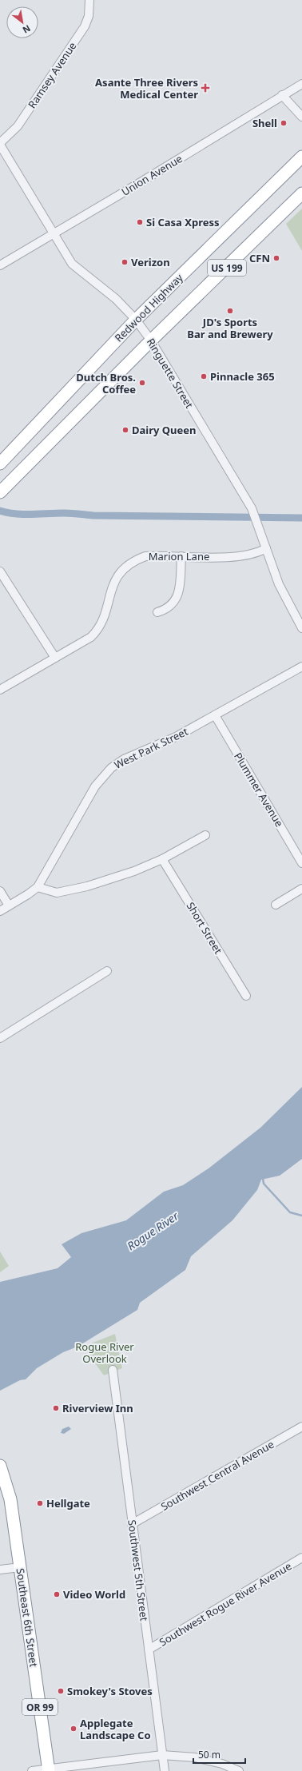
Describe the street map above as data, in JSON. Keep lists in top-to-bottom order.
{
  "streets": {
    "highway": [
      "US 199",
      "Redwood Highway",
      "Southeast 6th Street",
      "OR 99"
    ],
    "street": [
      "Ramsey Avenue",
      "Union Avenue",
      "Ringuette Street",
      "Marion Lane",
      "West Park Street",
      "Plummer Avenue",
      "Short Street",
      "Southwest Central Avenue",
      "Southwest 5th Street",
      "Southwest Rogue River Avenue"
    ]
  },
  "crossings": [
    ["Ramsey Avenue", "Ringuette Street"],
    ["Union Avenue", "Ringuette Street"],
    ["US 199", "Ringuette Street"],
    ["Redwood Highway", "Ringuette Street"],
    ["Ringuette Street", "Marion Lane"],
    ["West Park Street", "Plummer Avenue"],
    ["Southwest Central Avenue", "Southwest 5th Street"],
    ["Southwest 5th Street", "Southwest Rogue River Avenue"]
  ],
  "water": ["Rogue River"],
  "parks": ["Rogue River Overlook"],
  "places": {
    "health": ["Asante Three Rivers Medical Center"],
    "other": [
      "Shell",
      "Si Casa Xpress",
      "CFN",
      "Verizon",
      "JD's Sports Bar and Brewery",
      "Pinnacle 365",
      "Dutch Bros. Coffee",
      "Dairy Queen",
      "Riverview Inn",
      "Hellgate",
      "Video World",
      "Smokey's Stoves",
      "Applegate Landscape Co"
    ]
  },
  "scale_bar": "50 m",
  "north": "bottom right"
}
